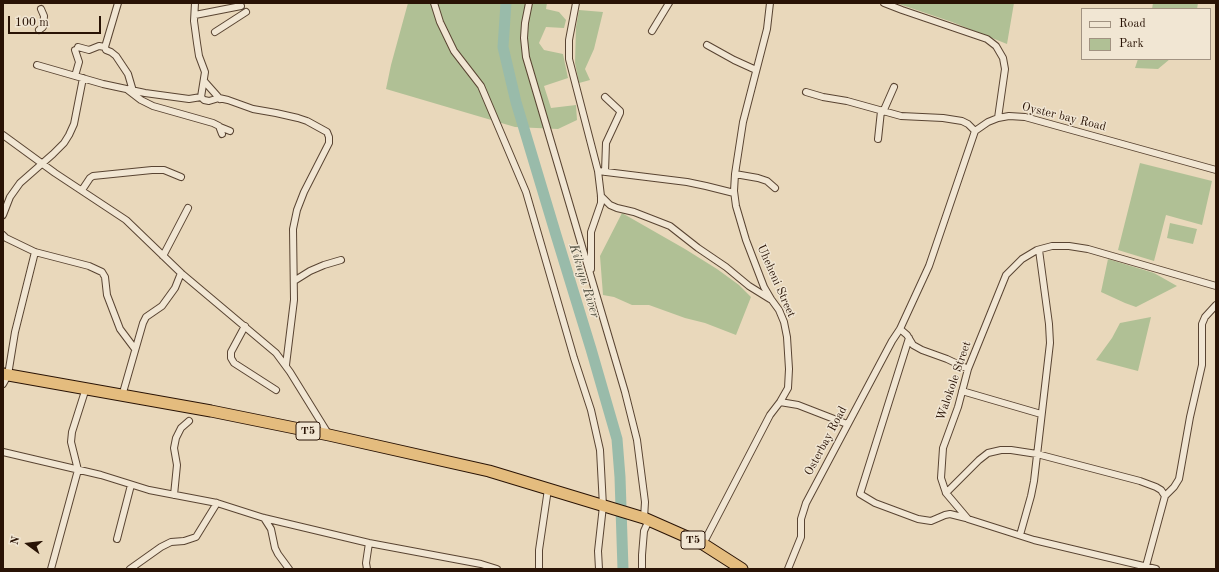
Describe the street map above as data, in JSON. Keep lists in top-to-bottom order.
{
  "streets": {
    "highway": ["T5"],
    "street": [
      "Oyster bay Road",
      "Uheheni Street",
      "Walokole Street",
      "Osterbay Road"
    ]
  },
  "crossings": [
    ["Uheheni Street", "T5"]
  ],
  "water": ["Kikuyu River"],
  "legend": ["Road", "Park"],
  "scale_bar": "100 m",
  "north": "left"
}
